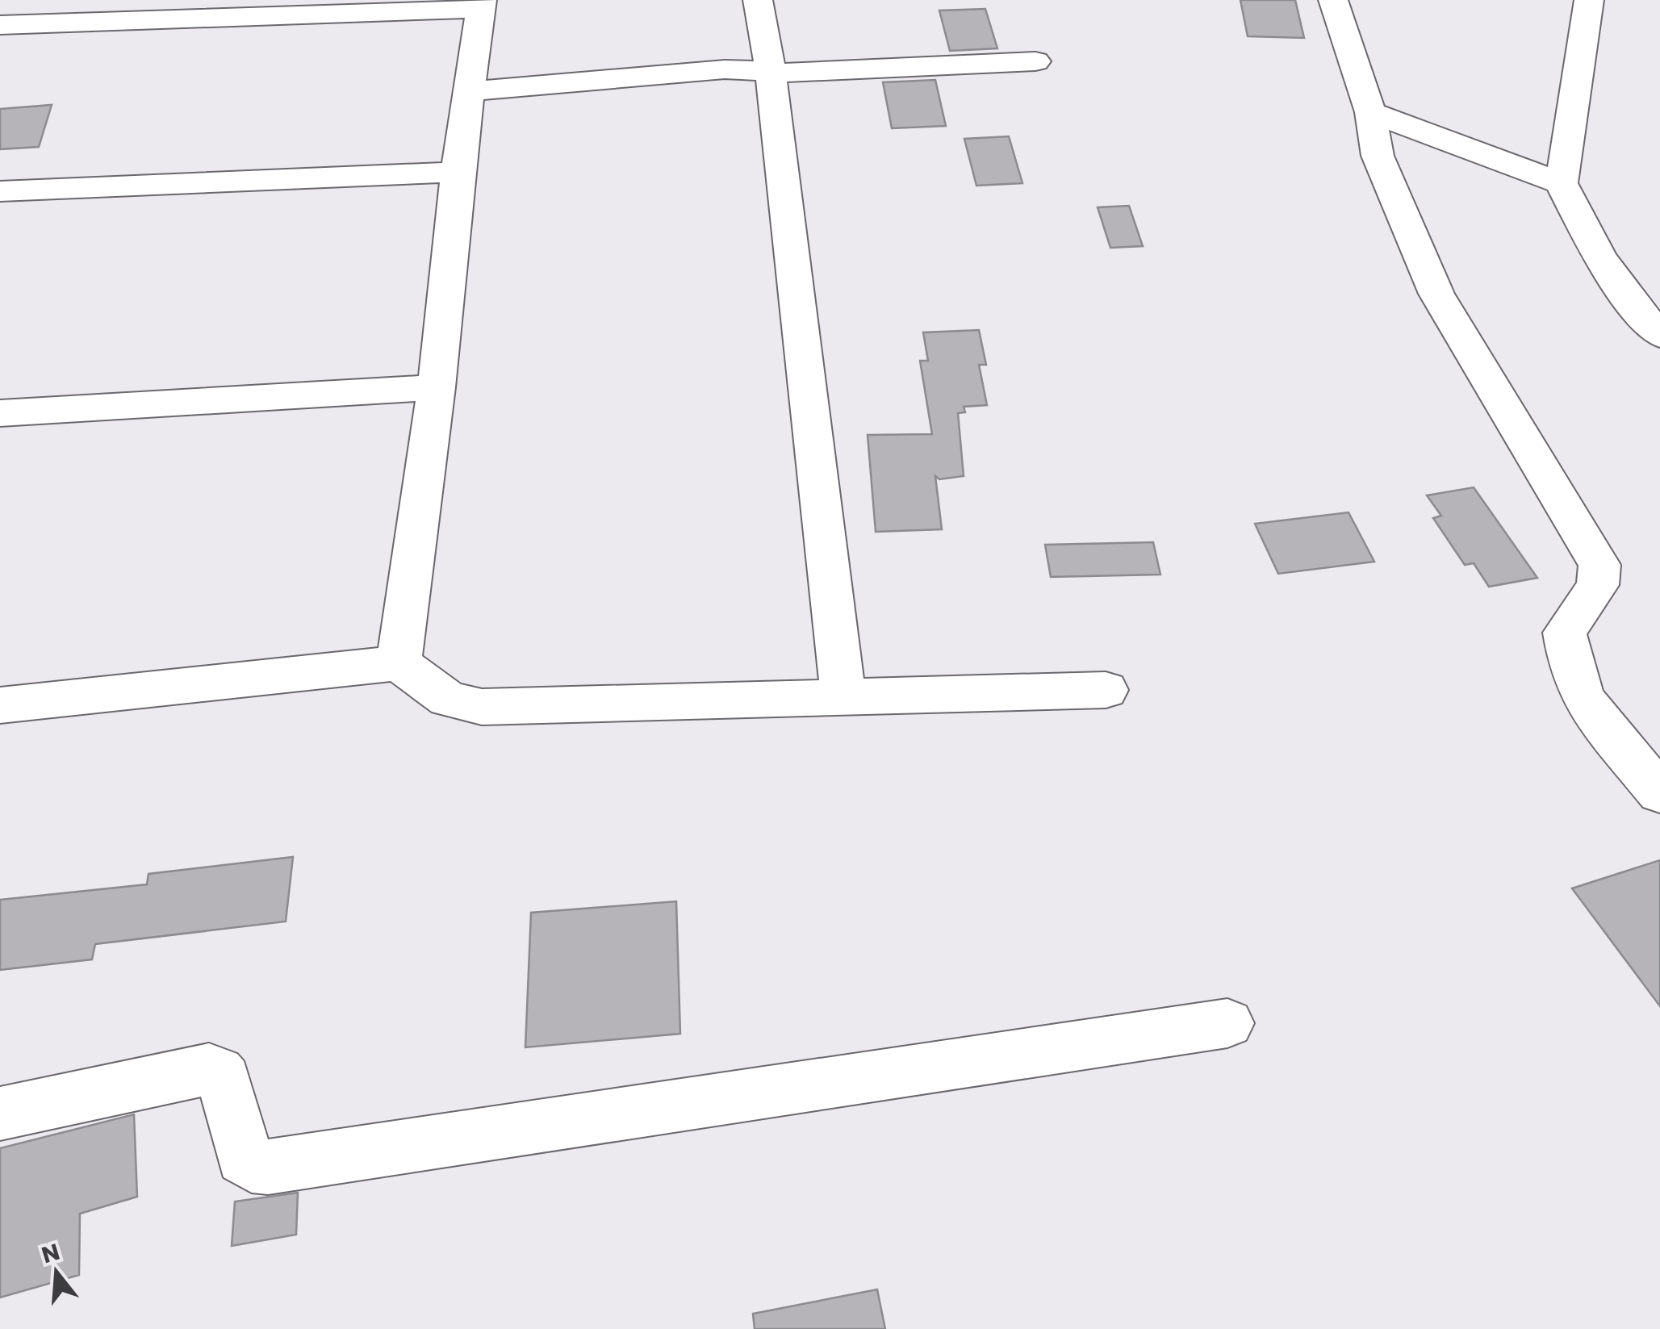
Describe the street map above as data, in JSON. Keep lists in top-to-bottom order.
{
  "north": "top"
}
